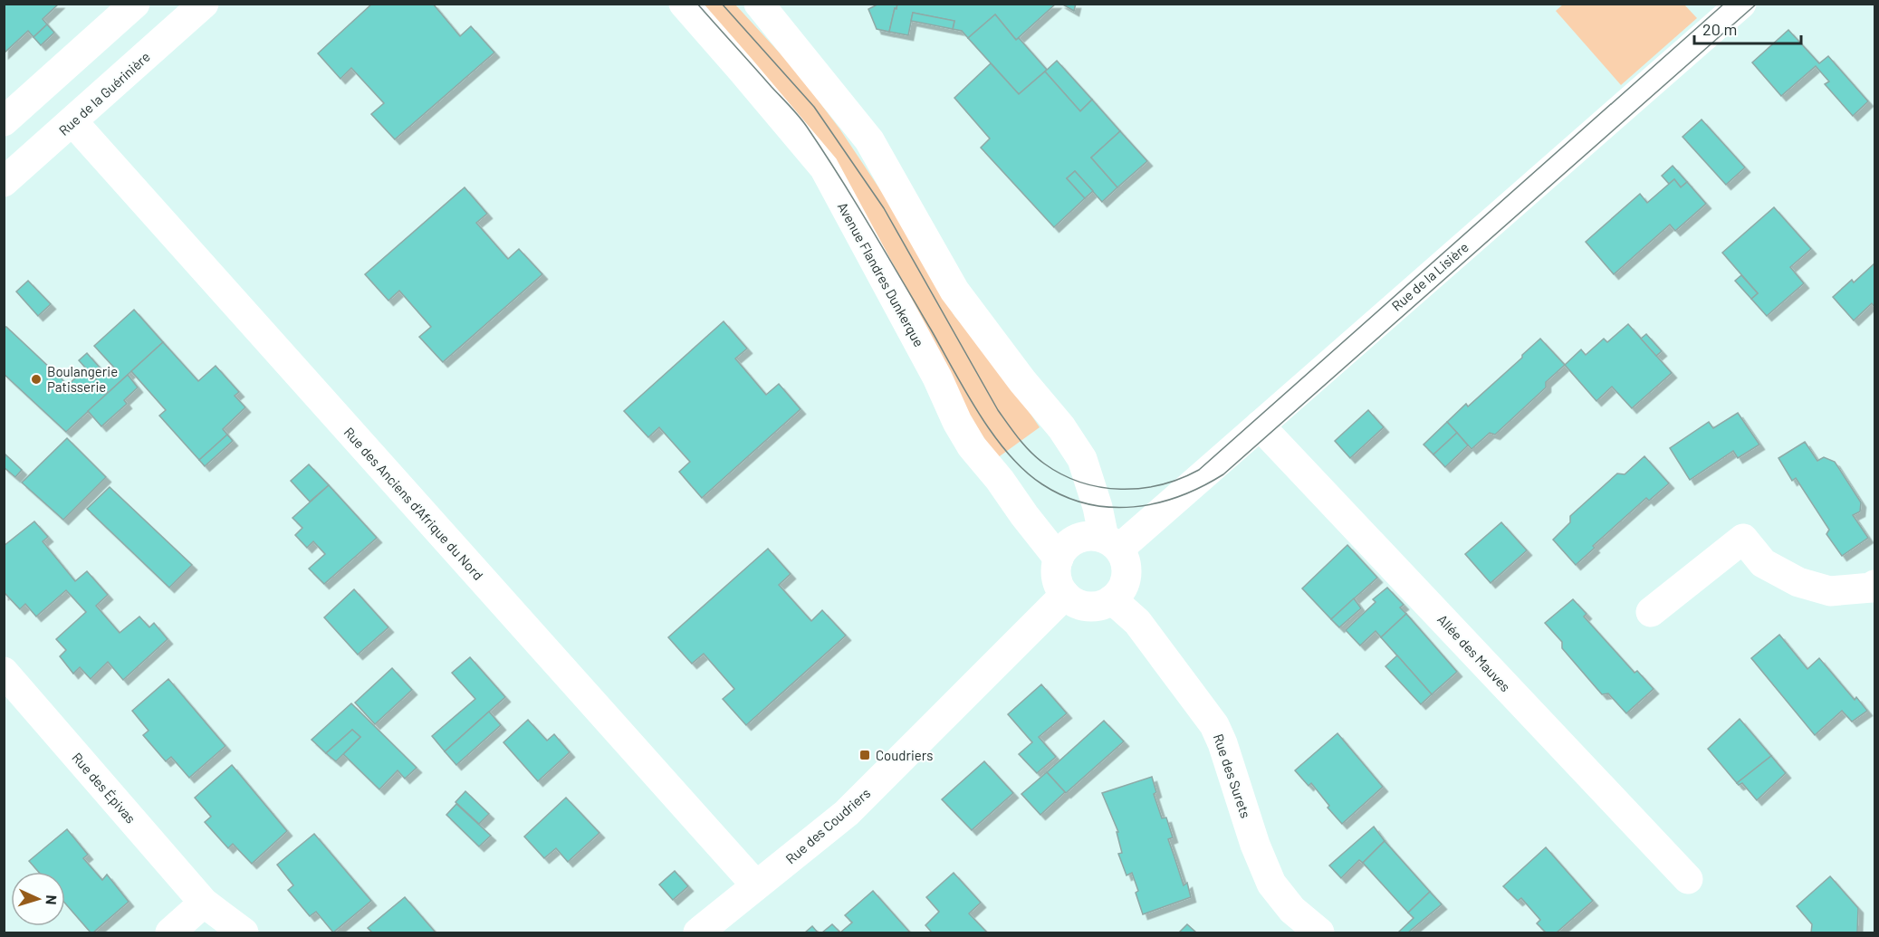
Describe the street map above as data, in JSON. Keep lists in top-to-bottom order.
{
  "streets": {
    "street": [
      "Rue de la Guérinière",
      "Avenue Flandres Dunkerque",
      "Rue de la Lisière",
      "Rue des Anciens d'Afrique du Nord",
      "Allée des Mauves",
      "Rue des Surets",
      "Rue des Épivas",
      "Rue des Coudriers"
    ]
  },
  "crossings": [
    ["Rue de la Guérinière", "Rue des Anciens d'Afrique du Nord"],
    ["Avenue Flandres Dunkerque", "Rue de la Lisière"],
    ["Avenue Flandres Dunkerque", "Rue des Surets"],
    ["Avenue Flandres Dunkerque", "Rue des Coudriers"],
    ["Rue de la Lisière", "Allée des Mauves"],
    ["Rue de la Lisière", "Rue des Surets"],
    ["Rue de la Lisière", "Rue des Coudriers"],
    ["Rue des Anciens d'Afrique du Nord", "Rue des Coudriers"],
    ["Rue des Surets", "Rue des Coudriers"]
  ],
  "places": {
    "other": ["Boulangerie Patisserie"],
    "transit": ["Coudriers"]
  },
  "scale_bar": "20 m",
  "north": "right"
}
